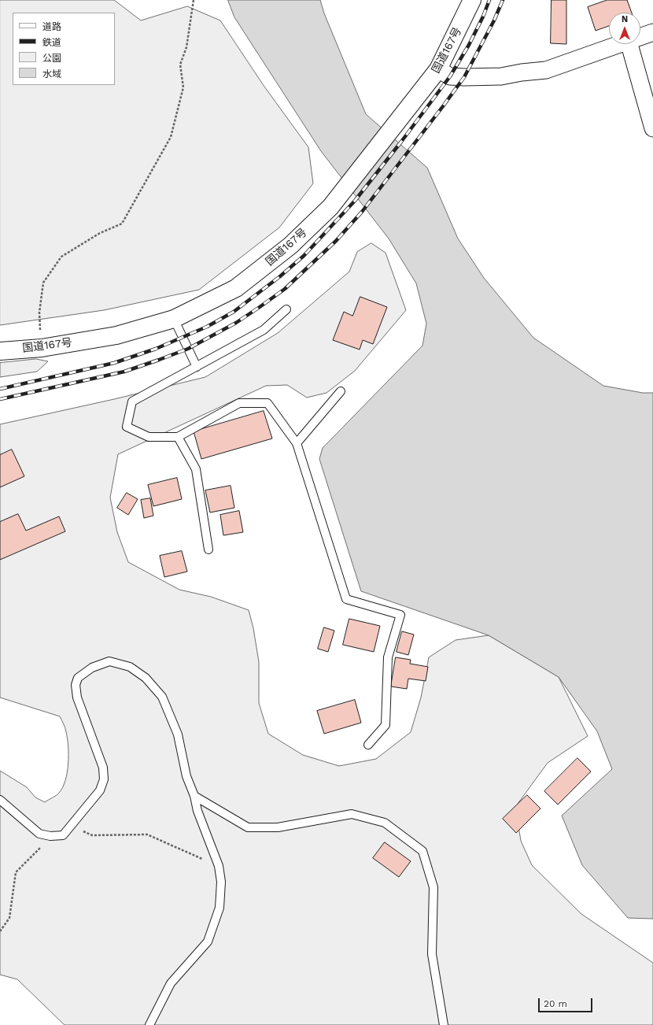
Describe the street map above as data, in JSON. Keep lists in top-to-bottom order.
{
  "streets": {
    "highway": ["国道167号"]
  },
  "legend": [
    "道路",
    "鉄道",
    "公園",
    "水域"
  ],
  "scale_bar": "20 m",
  "north": "top"
}
